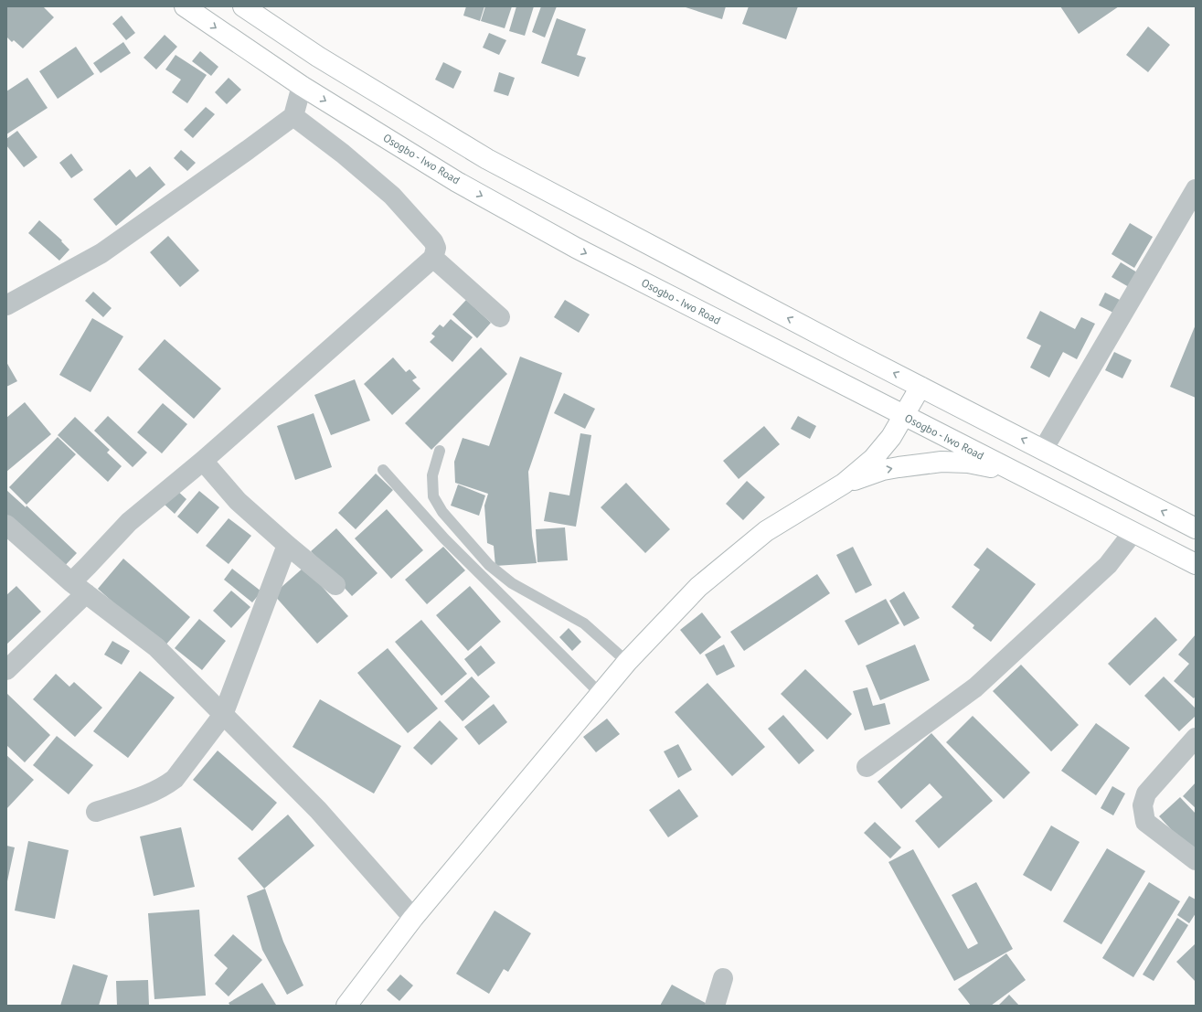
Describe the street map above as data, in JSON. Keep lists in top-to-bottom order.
{
  "streets": {
    "main road": ["Osogbo - Iwo Road"]
  }
}
